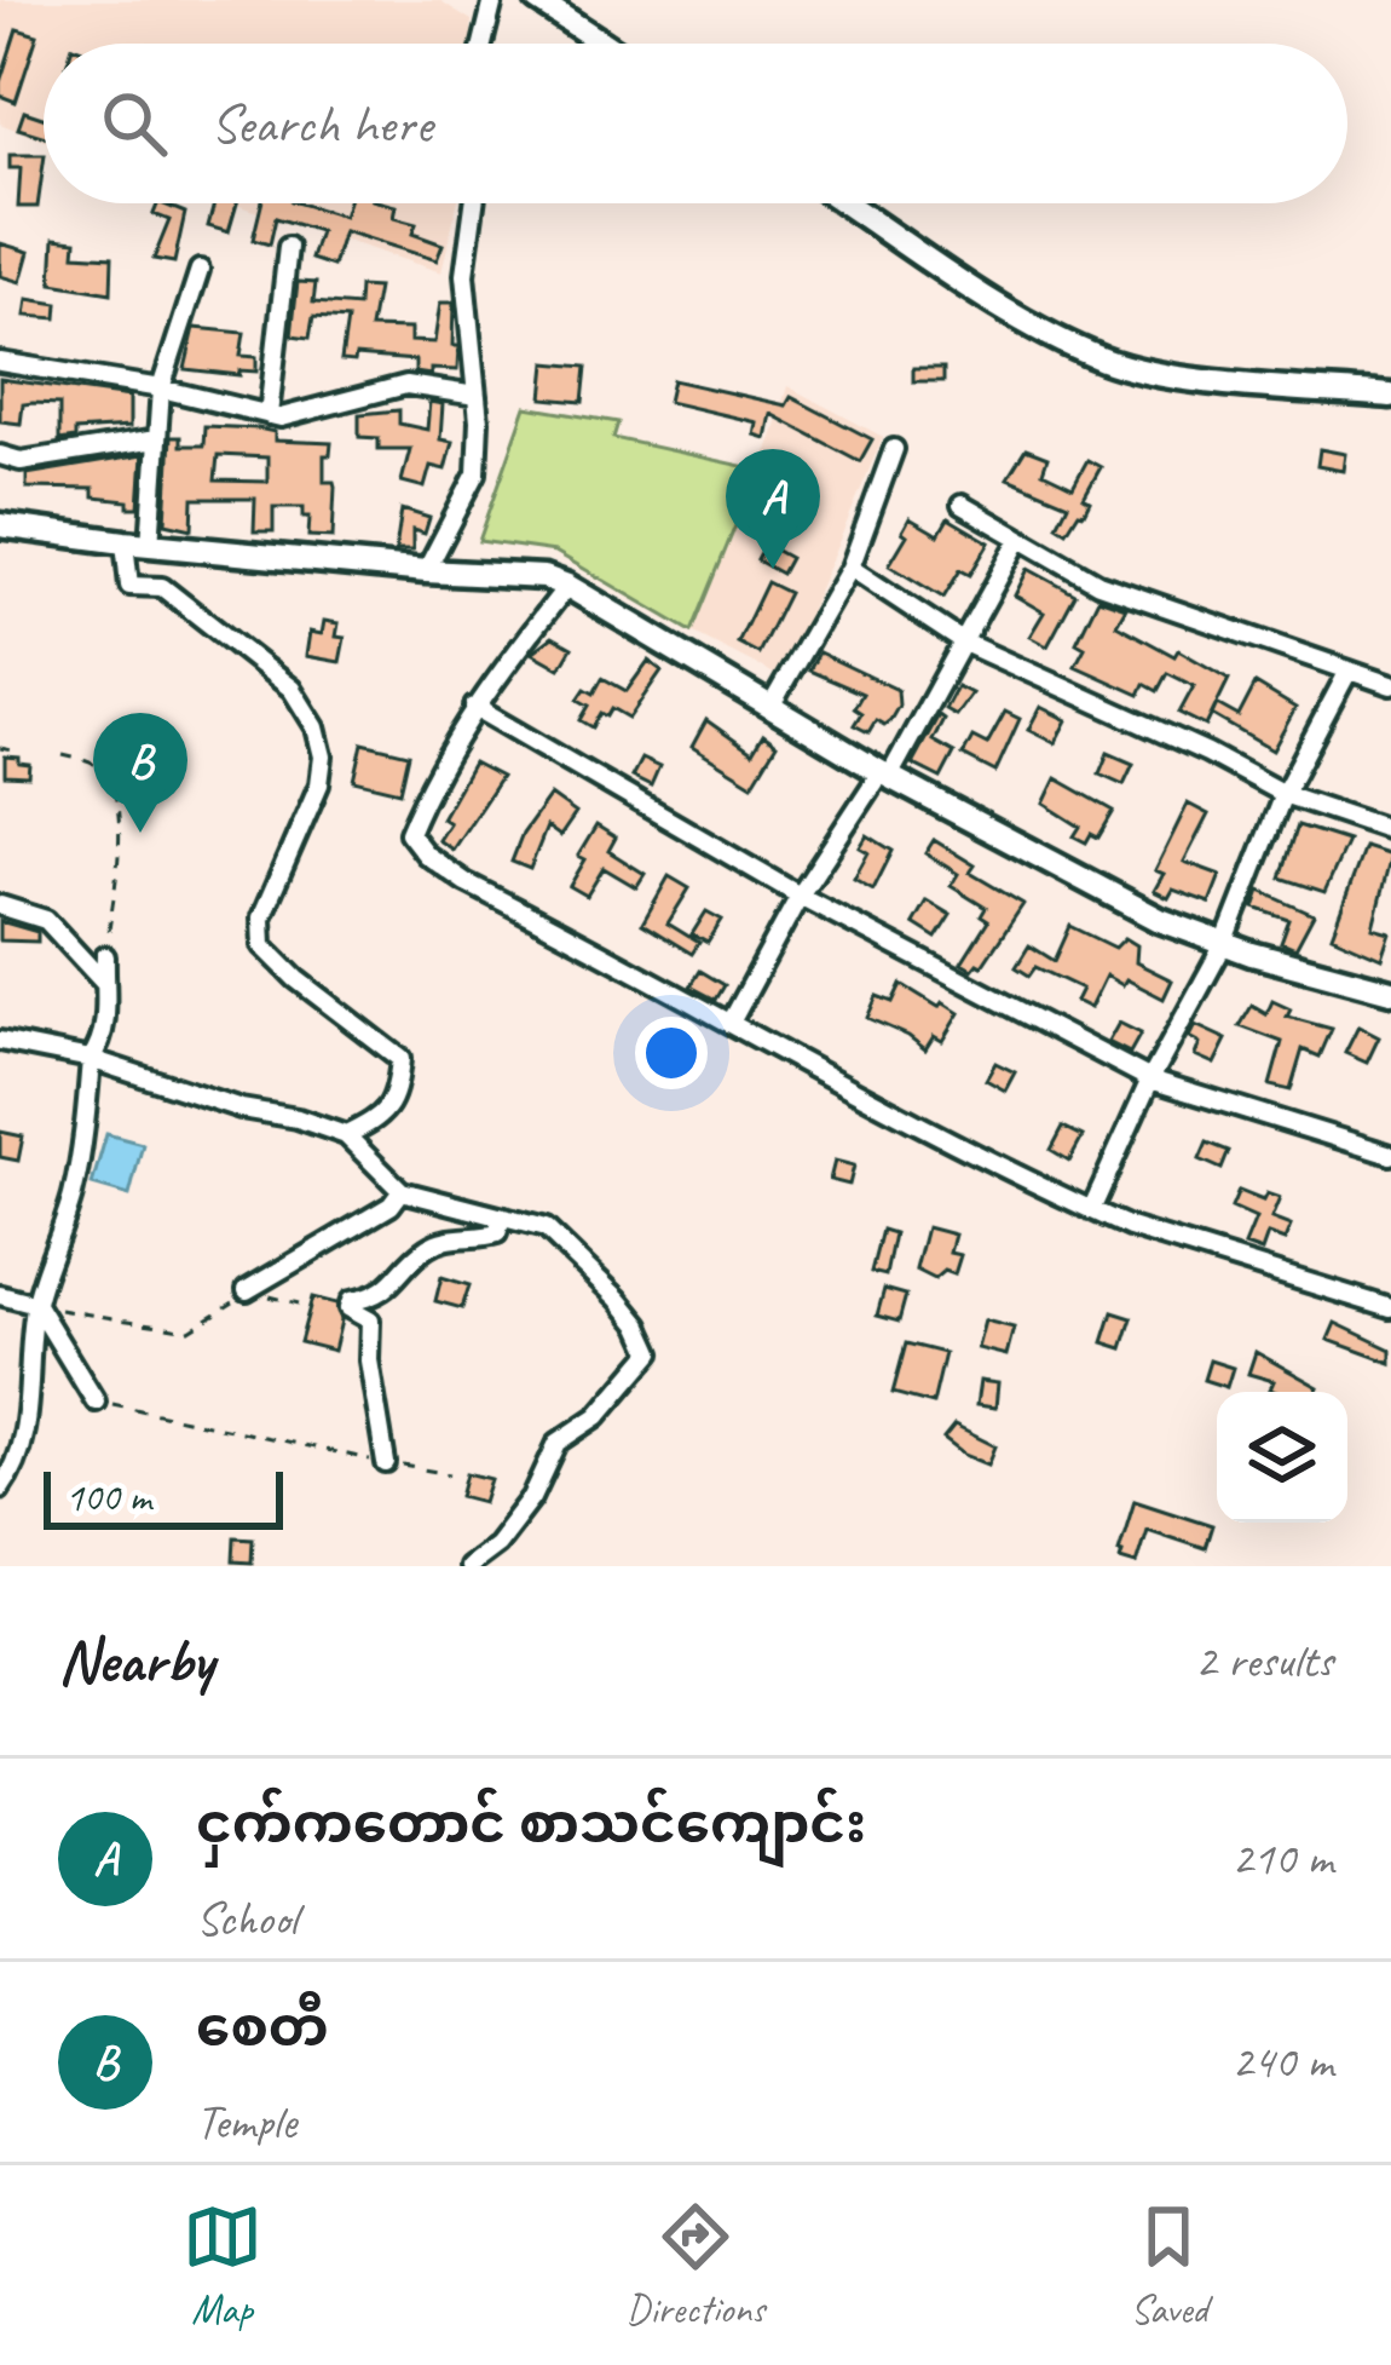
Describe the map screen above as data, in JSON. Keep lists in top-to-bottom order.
{
  "scale_bar": "100 m",
  "page": {
    "search": "Search here",
    "pins": ["A", "B"],
    "scale": "100 m",
    "heading": ["Nearby", "2 results"],
    "list": [
      {
        "mark": "A",
        "name": "ငှက်ကတောင် စာသင်ကျောင်း",
        "note": "School",
        "value": "210 m"
      },
      {
        "mark": "B",
        "name": "စေတီ",
        "note": "Temple",
        "value": "240 m"
      }
    ],
    "nav": ["Map", "Directions", "Saved"]
  }
}
